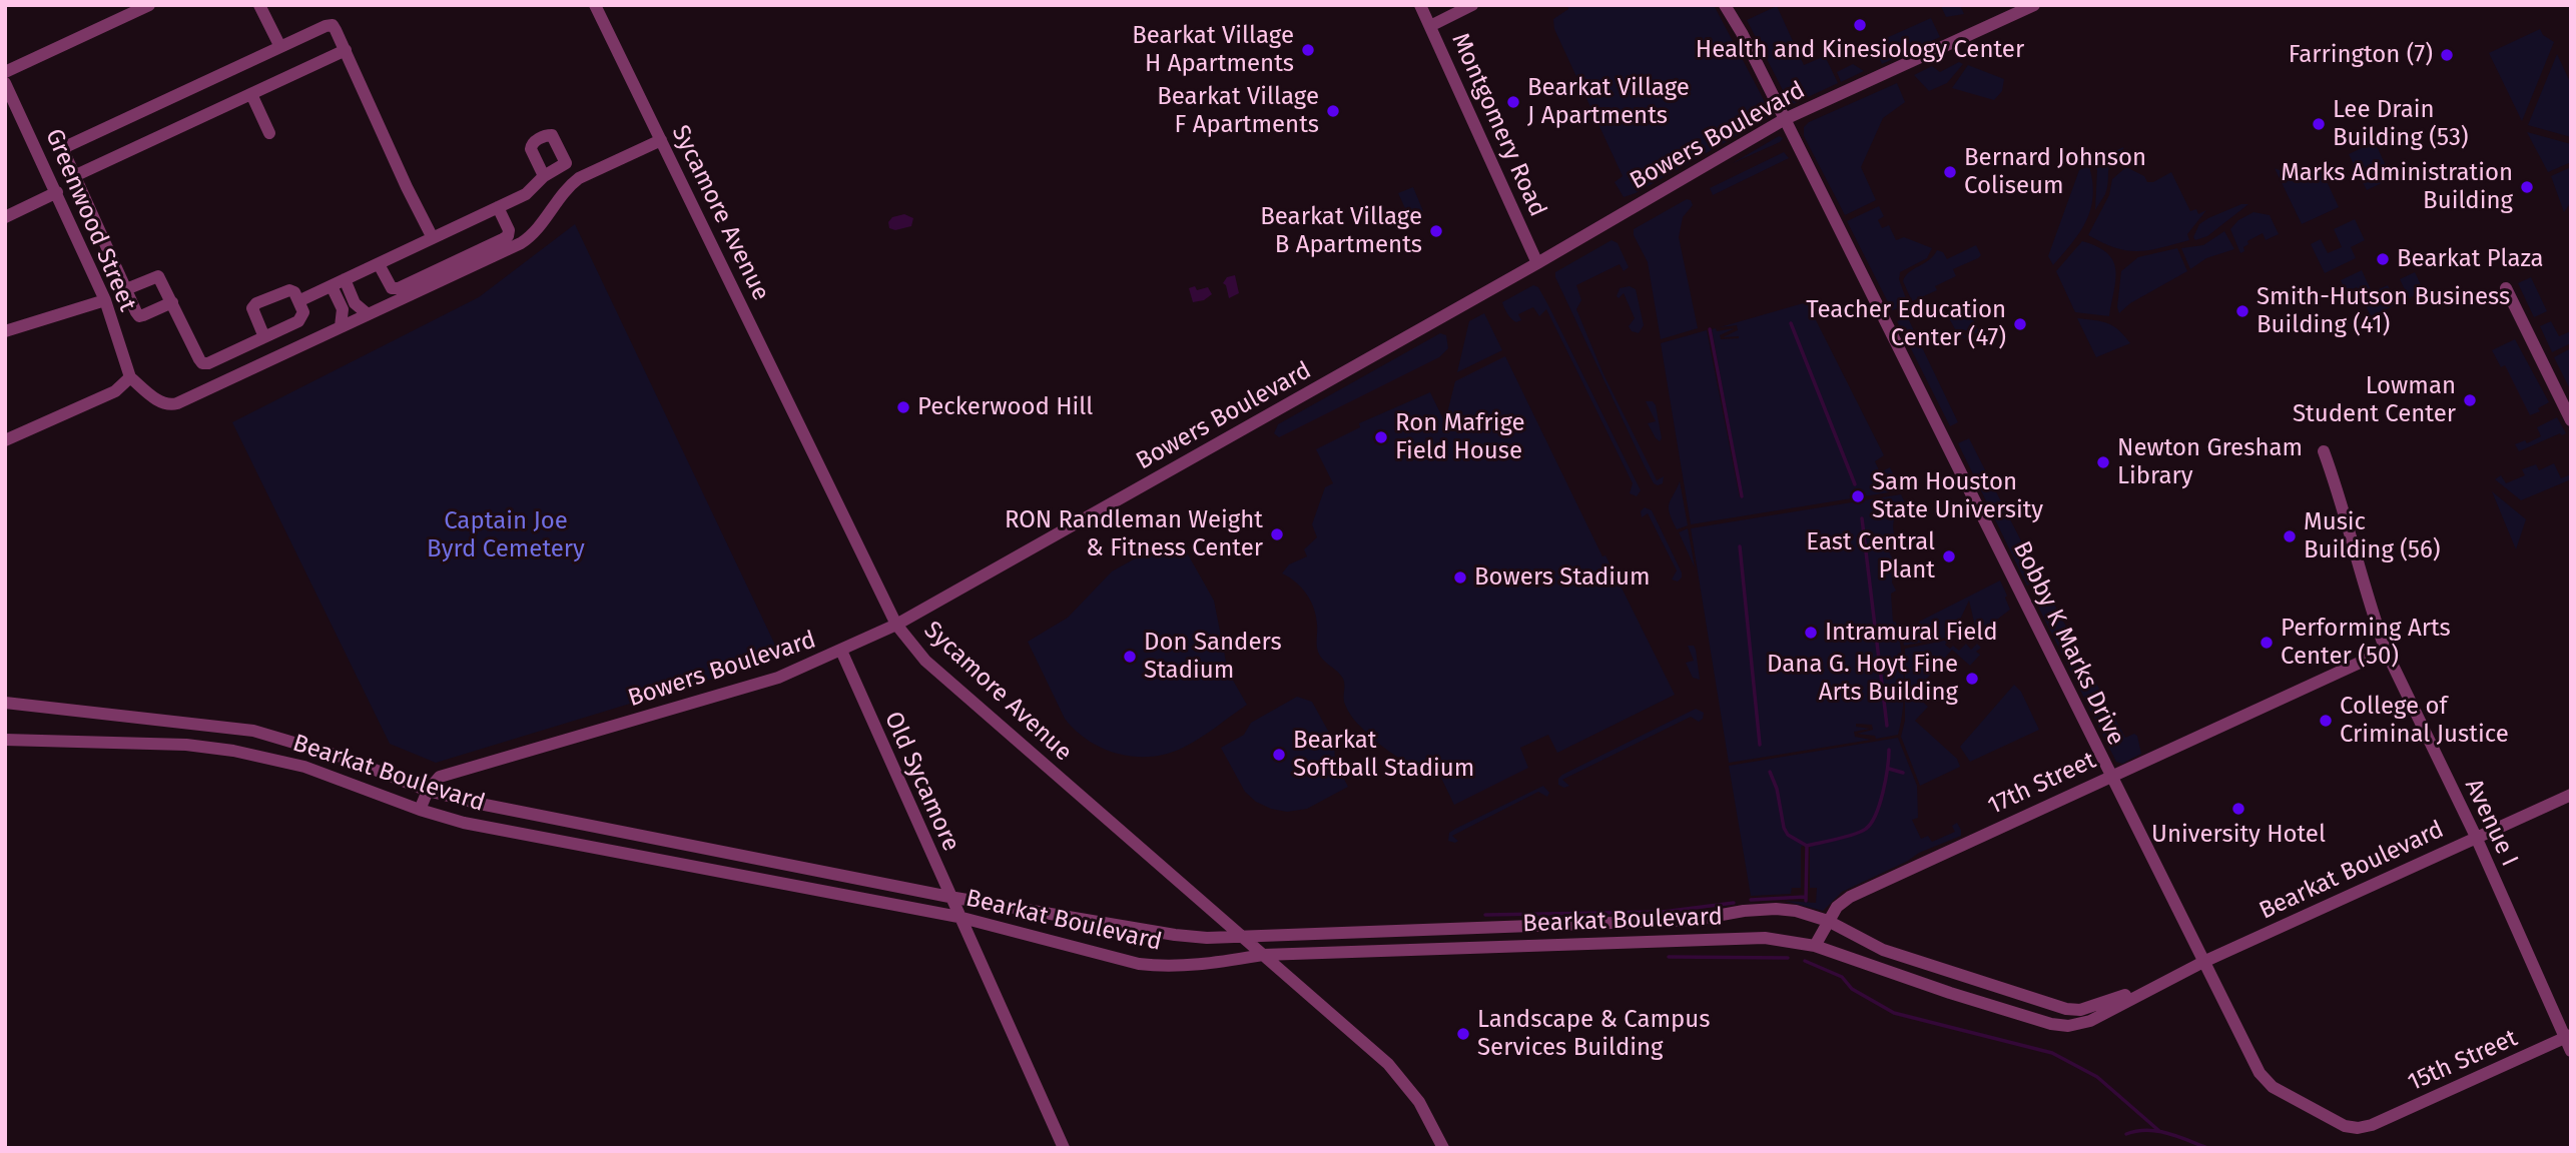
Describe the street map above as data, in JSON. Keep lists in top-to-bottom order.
{
  "streets": {
    "street": [
      "Montgomery Road",
      "Bowers Boulevard",
      "Sycamore Avenue",
      "Greenwood Street",
      "Bobby K Marks Drive",
      "Bearkat Boulevard",
      "Old Sycamore",
      "17th Street",
      "Avenue I",
      "15th Street"
    ]
  },
  "crossings": [
    ["Montgomery Road", "Bowers Boulevard"],
    ["Bowers Boulevard", "Sycamore Avenue"],
    ["Bowers Boulevard", "Bobby K Marks Drive"],
    ["Bowers Boulevard", "Bearkat Boulevard"],
    ["Bowers Boulevard", "Old Sycamore"],
    ["Sycamore Avenue", "Bearkat Boulevard"],
    ["Bobby K Marks Drive", "Bearkat Boulevard"],
    ["Bobby K Marks Drive", "17th Street"],
    ["Bobby K Marks Drive", "15th Street"],
    ["Bearkat Boulevard", "Old Sycamore"],
    ["Bearkat Boulevard", "17th Street"],
    ["Bearkat Boulevard", "Avenue I"],
    ["17th Street", "Avenue I"],
    ["Avenue I", "15th Street"]
  ],
  "parks": ["Captain Joe Byrd Cemetery"],
  "places": [
    "Health and Kinesiology Center",
    "Bearkat Village H Apartments",
    "Farrington (7)",
    "Bearkat Village J Apartments",
    "Bearkat Village F Apartments",
    "Lee Drain Building (53)",
    "Bernard Johnson Coliseum",
    "Marks Administration Building",
    "Bearkat Village B Apartments",
    "Bearkat Plaza",
    "Smith-Hutson Business Building (41)",
    "Teacher Education Center (47)",
    "Lowman Student Center",
    "Peckerwood Hill",
    "Ron Mafrige Field House",
    "Newton Gresham Library",
    "Sam Houston State University",
    "RON Randleman Weight & Fitness Center",
    "Music Building (56)",
    "East Central Plant",
    "Bowers Stadium",
    "Intramural Field",
    "Performing Arts Center (50)",
    "Don Sanders Stadium",
    "Dana G. Hoyt Fine Arts Building",
    "College of Criminal Justice",
    "Bearkat Softball Stadium",
    "University Hotel",
    "Landscape & Campus Services Building"
  ]
}
